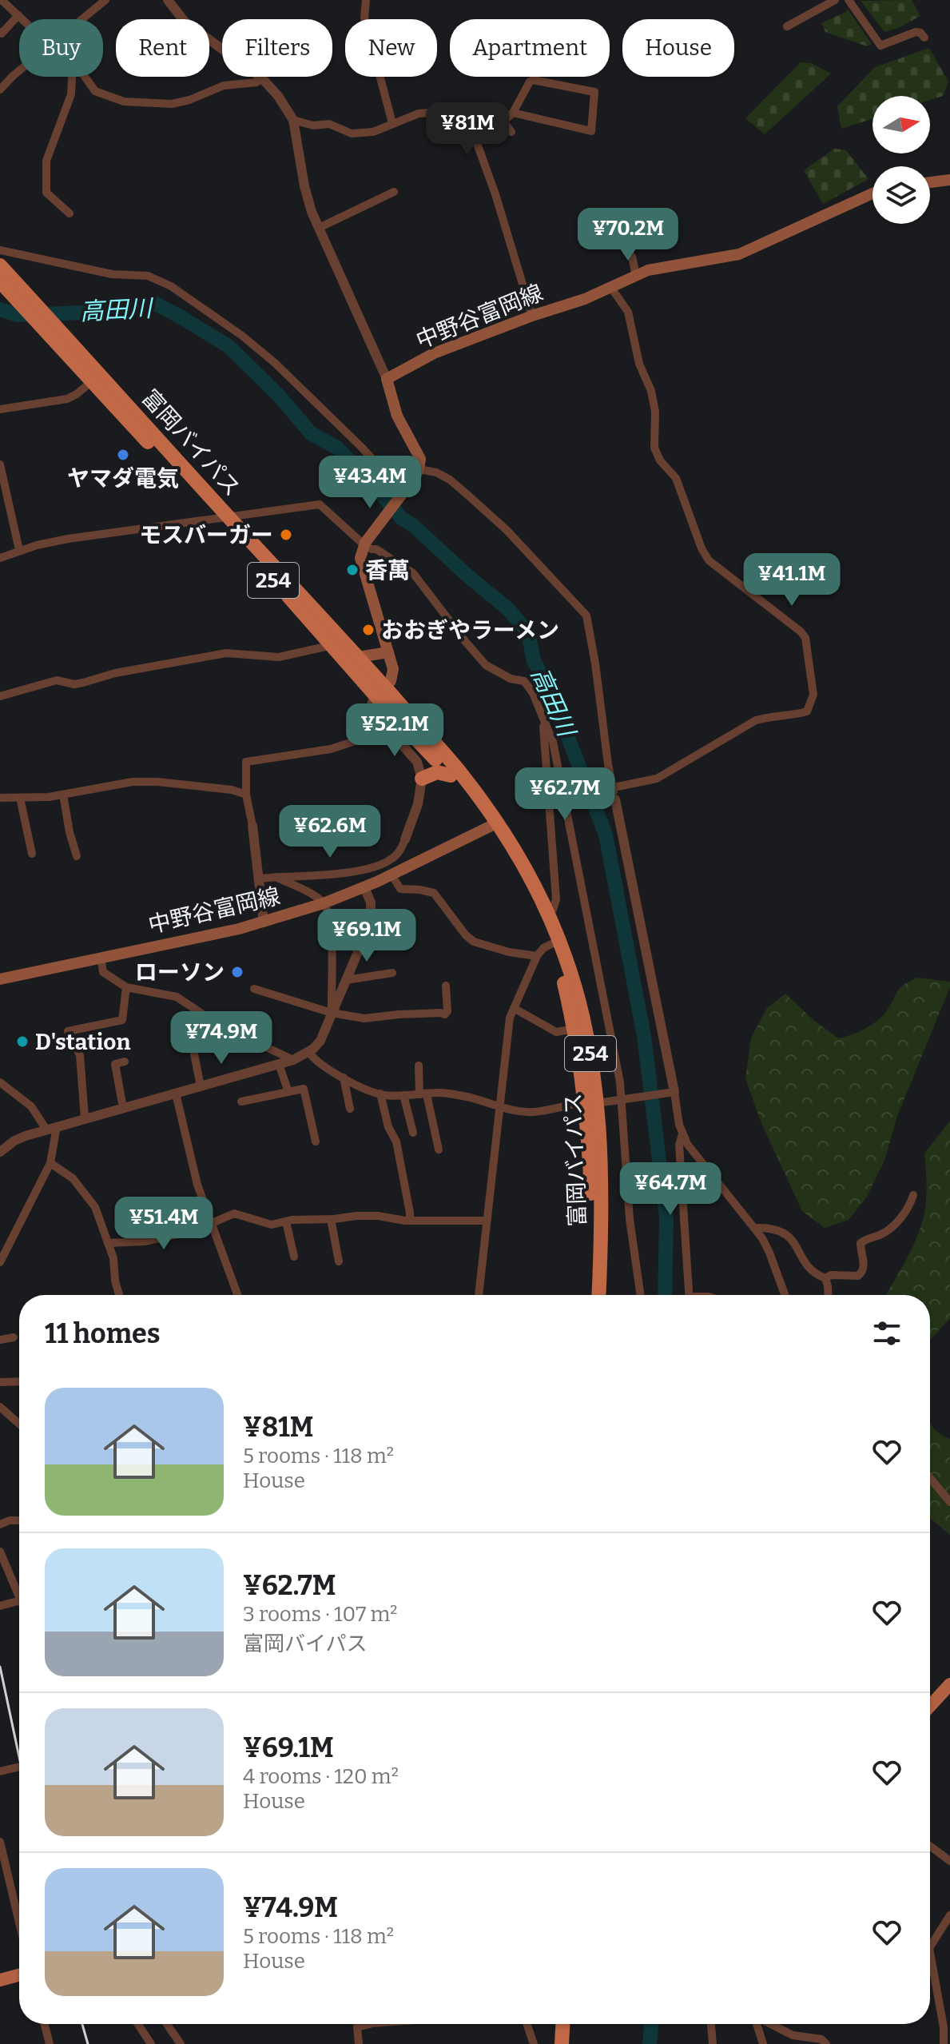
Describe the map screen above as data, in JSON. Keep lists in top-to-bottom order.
{
  "streets": {
    "highway": ["富岡バイパス", "254"],
    "main road": ["中野谷富岡線"]
  },
  "crossings": [
    ["中野谷富岡線", "富岡バイパス"]
  ],
  "water": ["高田川"],
  "places": [
    "ヤマダ電気",
    "モスバーガー",
    "香萬",
    "おおぎやラーメン",
    "ローソン",
    "D'station"
  ],
  "north": "right",
  "page": {
    "chip": [
      "Buy",
      "Rent",
      "Filters",
      "New",
      "Apartment",
      "House"
    ],
    "price": [
      "¥81M",
      "¥70.2M",
      "¥43.4M",
      "¥41.1M",
      "¥52.1M",
      "¥62.7M",
      "¥62.6M",
      "¥69.1M",
      "¥74.9M",
      "¥64.7M",
      "¥51.4M"
    ],
    "heading": "11 homes",
    "list": [
      {
        "name": "¥81M",
        "note": "5 rooms · 118 m² · House"
      },
      {
        "name": "¥62.7M",
        "note": "3 rooms · 107 m² · 富岡バイパス"
      },
      {
        "name": "¥69.1M",
        "note": "4 rooms · 120 m² · House"
      },
      {
        "name": "¥74.9M",
        "note": "5 rooms · 118 m² · House"
      }
    ]
  }
}
